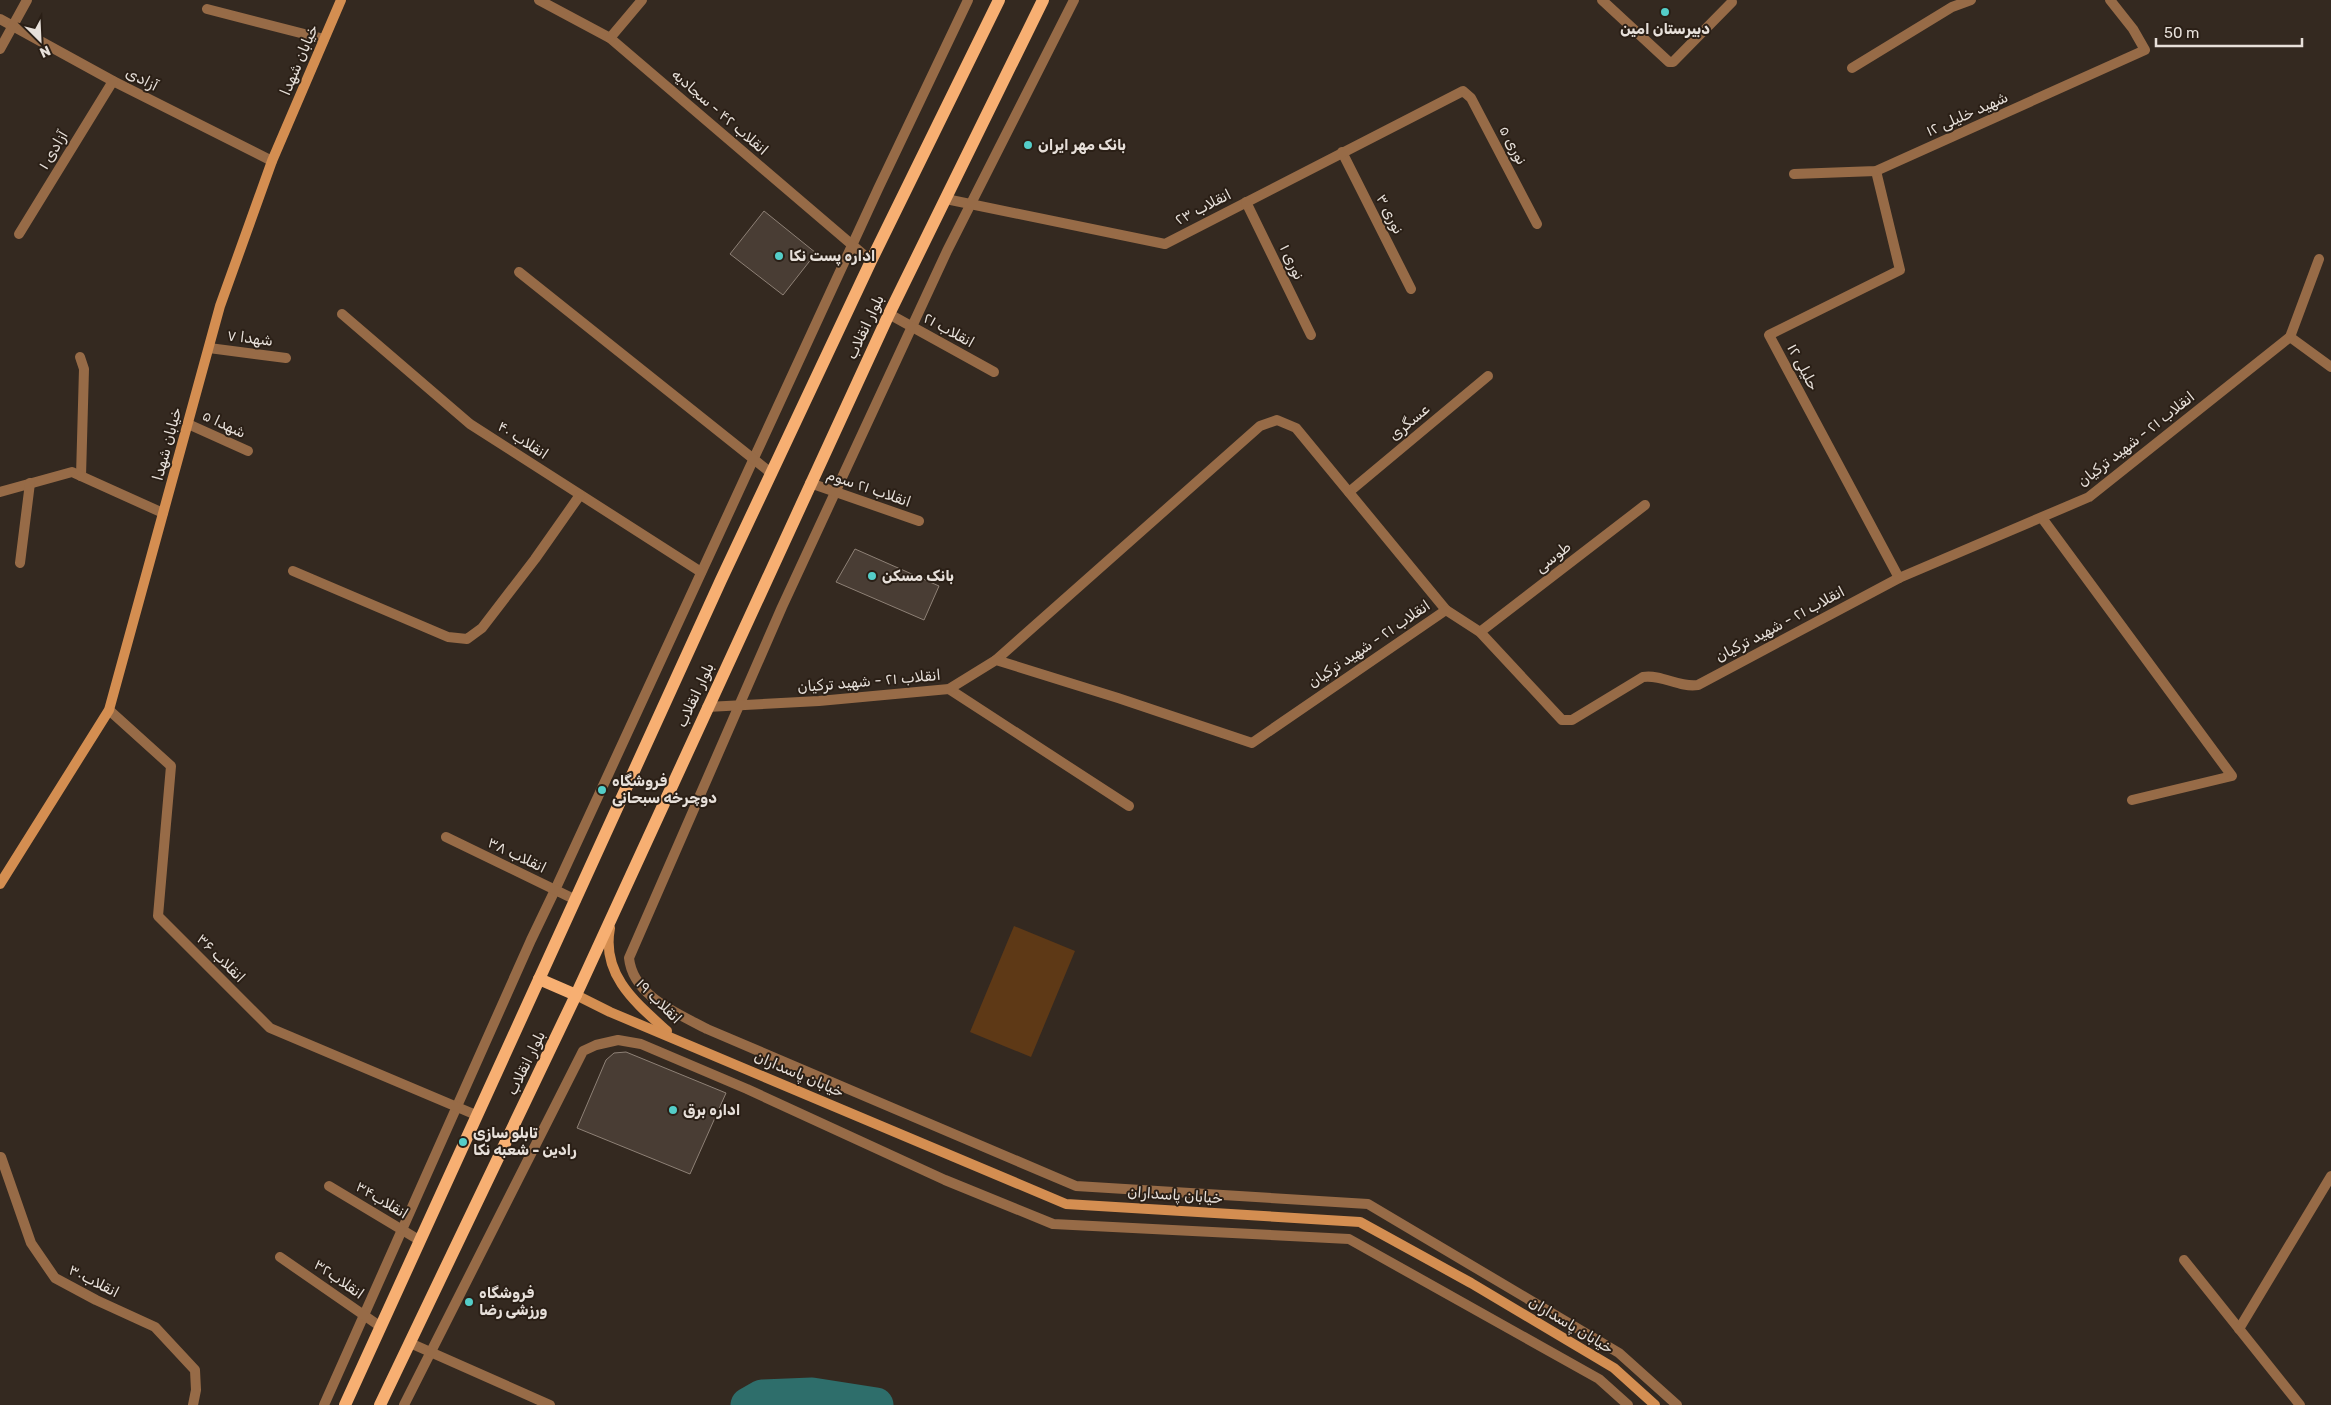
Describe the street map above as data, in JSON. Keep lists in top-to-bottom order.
{
  "streets": {
    "main road": [
      "خیابان شهدا",
      "بلوار انقلاب",
      "انقلاب ۱۹",
      "خیابان پاسداران"
    ],
    "street": [
      "آزادی",
      "انقلاب ۴۲ - سجادیه",
      "شهید خلیلی ۱۲",
      "نوری ۵",
      "آزادی ۱",
      "انقلاب ۲۳",
      "نوری ۳",
      "نوری ۱",
      "انقلاب ۲۱",
      "شهدا ۷",
      "حلیلی ۱۲",
      "عسگری",
      "شهدا ۵",
      "انقلاب ۲۱ - شهید ترکیان",
      "انقلاب ۴۰",
      "انقلاب ۲۱ سوم",
      "طوسی",
      "انقلاب ۳۸",
      "انقلاب ۳۶",
      "انقلاب۳۴",
      "انقلاب۳۲",
      "انقلاب۳۰"
    ]
  },
  "crossings": [
    ["خیابان شهدا", "آزادی"],
    ["خیابان شهدا", "شهدا ۷"],
    ["خیابان شهدا", "شهدا ۵"],
    ["خیابان شهدا", "انقلاب ۳۶"],
    ["آزادی", "آزادی ۱"],
    ["انقلاب ۴۲ - سجادیه", "بلوار انقلاب"],
    ["شهید خلیلی ۱۲", "حلیلی ۱۲"],
    ["نوری ۵", "انقلاب ۲۳"],
    ["انقلاب ۲۳", "نوری ۳"],
    ["انقلاب ۲۳", "نوری ۱"],
    ["انقلاب ۲۳", "بلوار انقلاب"],
    ["بلوار انقلاب", "انقلاب ۲۱"],
    ["بلوار انقلاب", "انقلاب ۲۱ - شهید ترکیان"],
    ["بلوار انقلاب", "انقلاب ۲۱ سوم"],
    ["بلوار انقلاب", "انقلاب ۳۸"],
    ["بلوار انقلاب", "انقلاب ۳۶"],
    ["بلوار انقلاب", "انقلاب ۱۹"],
    ["بلوار انقلاب", "انقلاب۳۴"],
    ["بلوار انقلاب", "انقلاب۳۲"],
    ["حلیلی ۱۲", "انقلاب ۲۱ - شهید ترکیان"],
    ["انقلاب ۲۱ - شهید ترکیان", "طوسی"],
    ["انقلاب ۱۹", "خیابان پاسداران"]
  ],
  "places": [
    "دبیرستان امین",
    "بانک مهر ایران",
    "اداره پست نکا",
    "بانک مسکن",
    "فروشگاه دوچرخه سبحانی",
    "اداره برق",
    "تابلو سازی رادین - شعبه نکا",
    "فروشگاه ورزشی رضا"
  ],
  "scale_bar": "50 m",
  "north": "bottom right"
}
